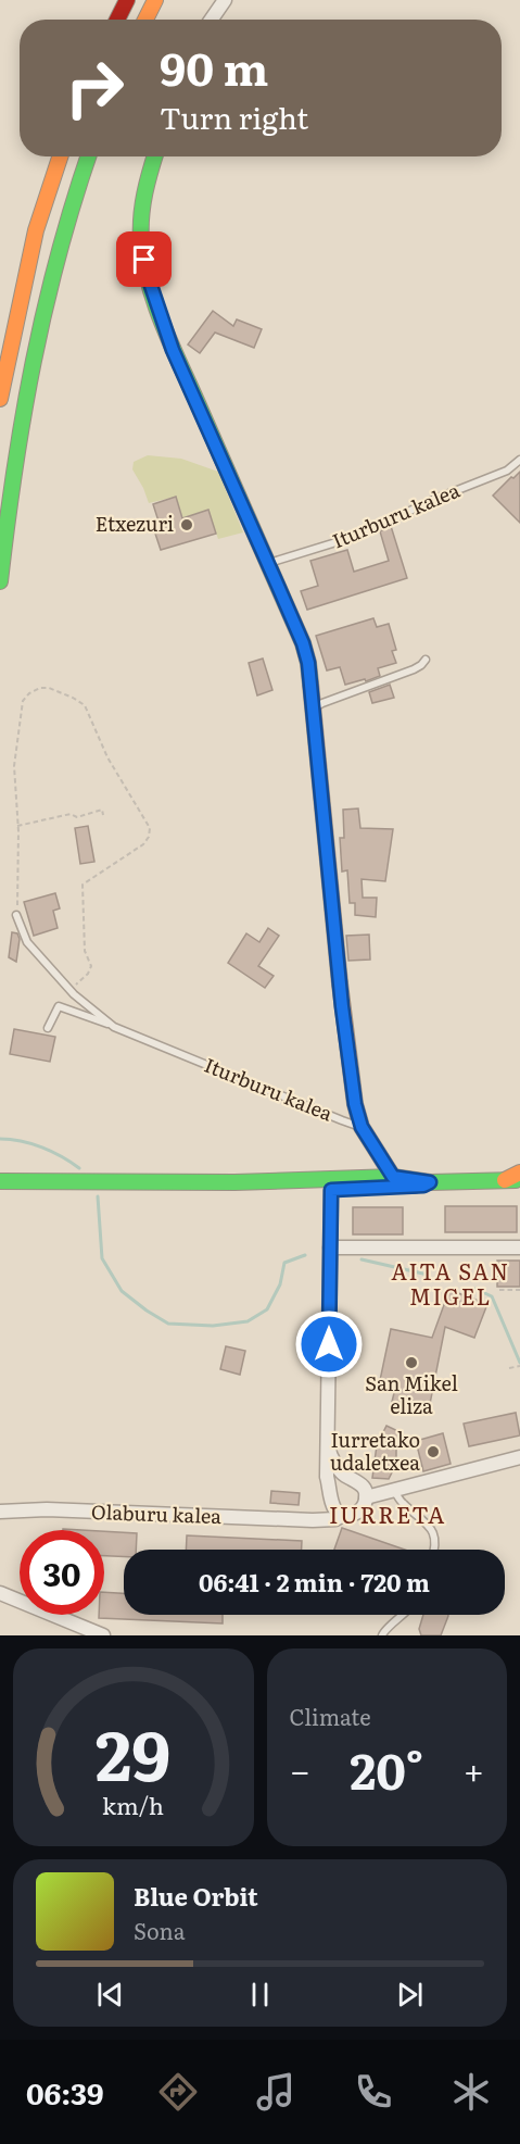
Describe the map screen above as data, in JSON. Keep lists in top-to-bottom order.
{
  "streets": {
    "main road": ["Iturburu kalea"],
    "street": ["Olaburu kalea"]
  },
  "districts": ["AITA SAN MIGEL", "IURRETA"],
  "places": ["Etxezuri", "San Mikel eliza", "Iurretako udaletxea"],
  "page": {
    "turn": ["90 m", "Turn right"],
    "limit": "30",
    "trip": "06:41 · 2 min · 720 m",
    "tile": "Climate",
    "heat": ["−", "20°", "+"],
    "song": ["Blue Orbit", "Sona"],
    "tabs": "06:39",
    "gauge": ["29", "km/h"]
  }
}
